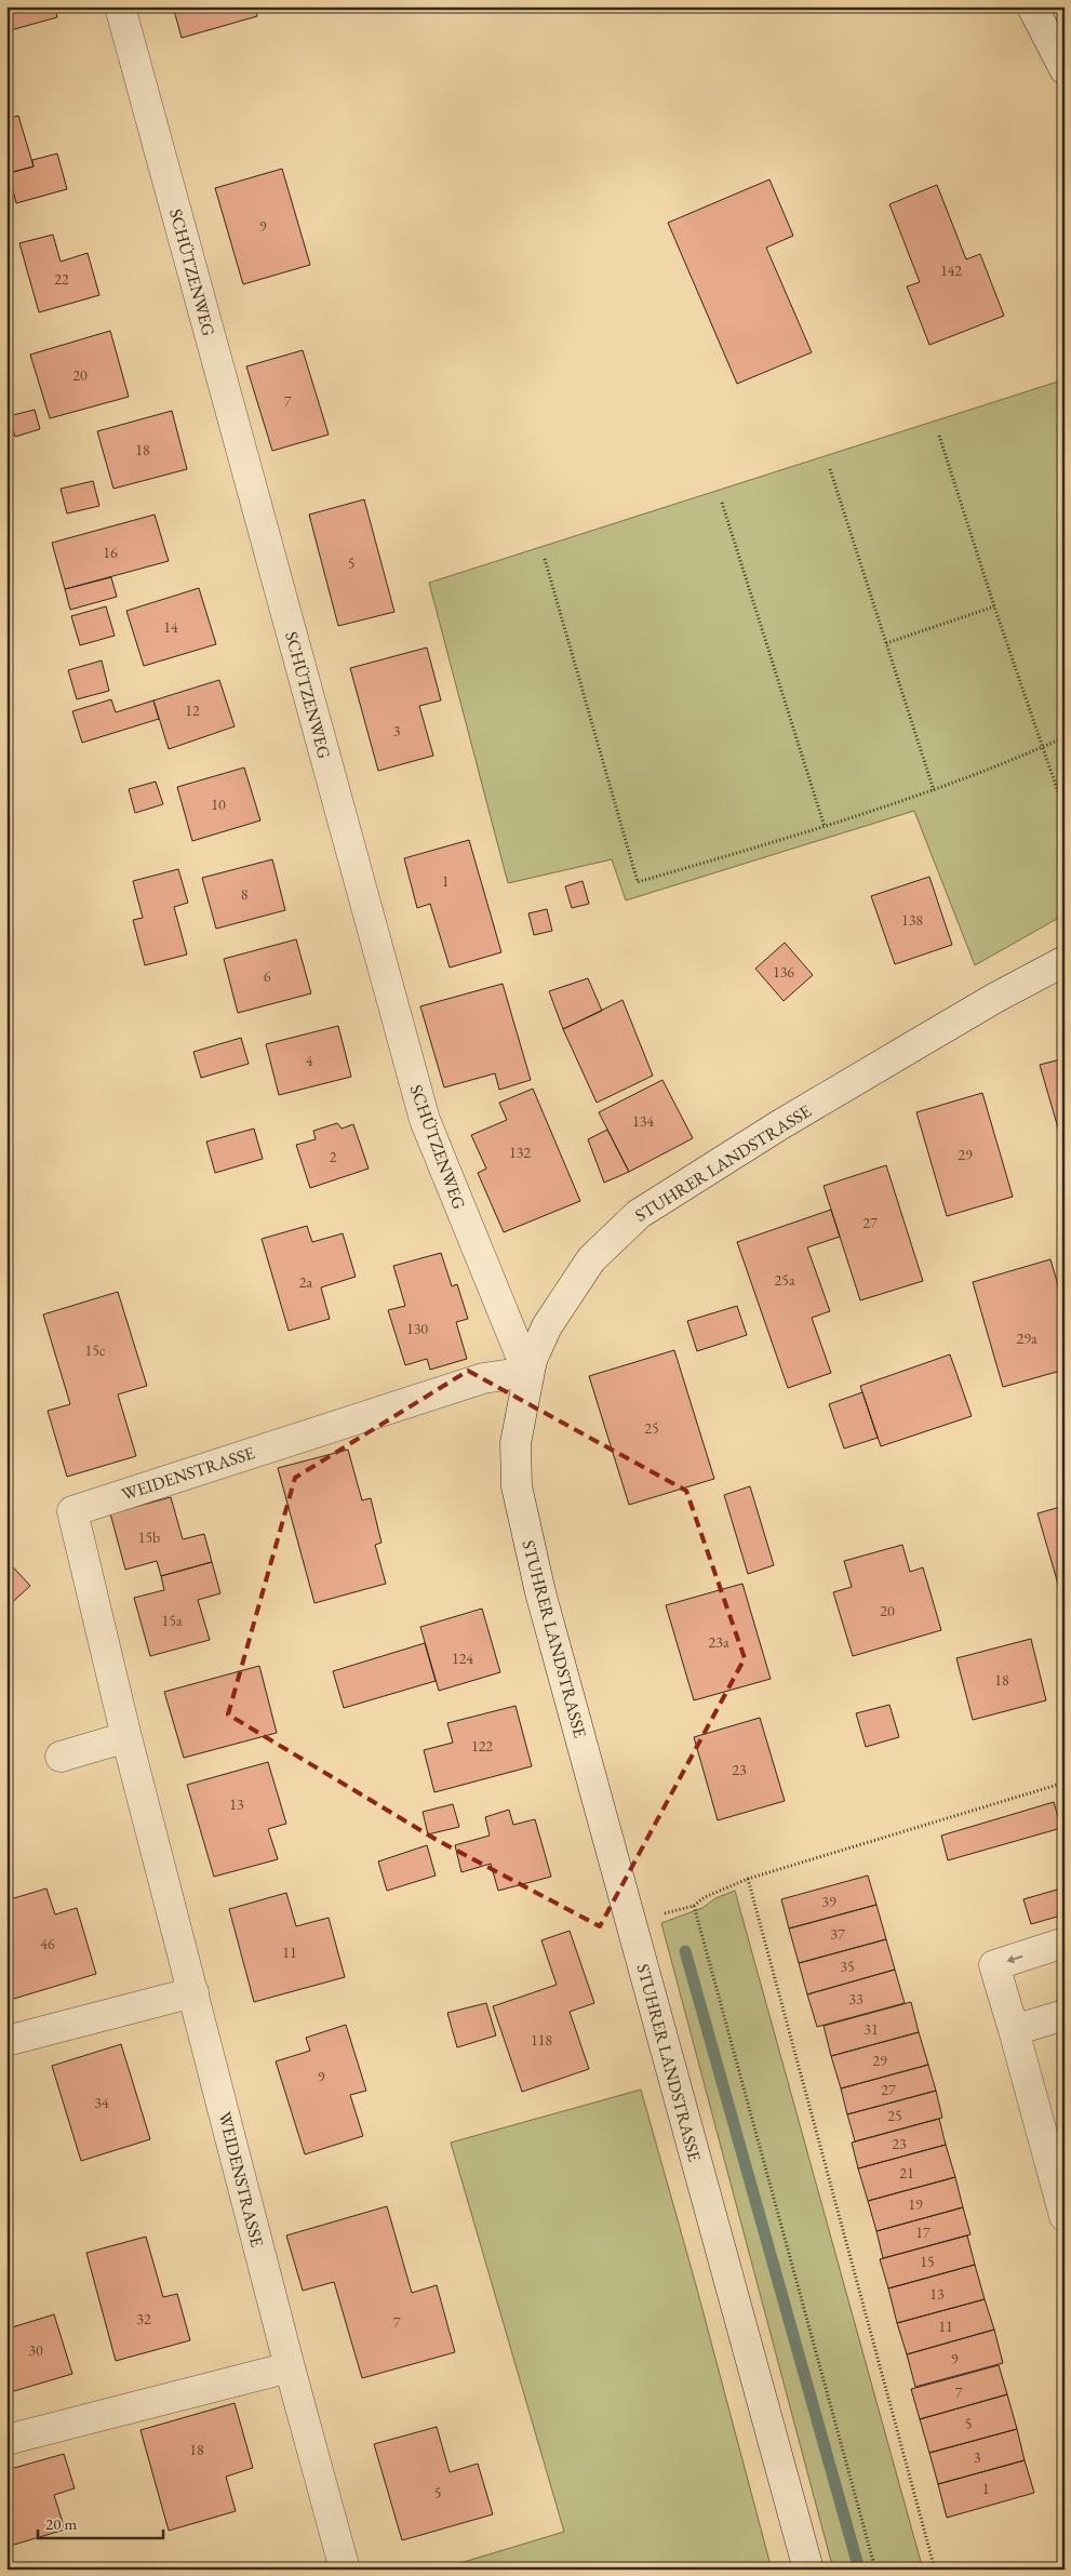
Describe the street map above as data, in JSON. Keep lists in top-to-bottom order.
{
  "streets": {
    "street": ["SCHÜTZENWEG", "STUHRER LANDSTRASSE", "WEIDENSTRASSE"]
  },
  "crossings": [
    ["SCHÜTZENWEG", "STUHRER LANDSTRASSE"],
    ["SCHÜTZENWEG", "WEIDENSTRASSE"],
    ["STUHRER LANDSTRASSE", "WEIDENSTRASSE"]
  ],
  "house_numbers": [
    "9",
    "142",
    "22",
    "20",
    "7",
    "18",
    "16",
    "5",
    "14",
    "12",
    "3",
    "10",
    "1",
    "8",
    "138",
    "136",
    "6",
    "4",
    "134",
    "132",
    "29",
    "2",
    "27",
    "25a",
    "2a",
    "130",
    "29a",
    "15c",
    "25",
    "15b",
    "20",
    "15a",
    "23a",
    "124",
    "18",
    "122",
    "23",
    "13",
    "39",
    "37",
    "46",
    "11",
    "35",
    "33",
    "31",
    "118",
    "29",
    "9",
    "27",
    "34",
    "25",
    "23",
    "21",
    "19",
    "17",
    "15",
    "13",
    "32",
    "7",
    "11",
    "30",
    "9",
    "7",
    "5",
    "18",
    "3",
    "1",
    "5"
  ],
  "scale_bar": "20 m"
}
